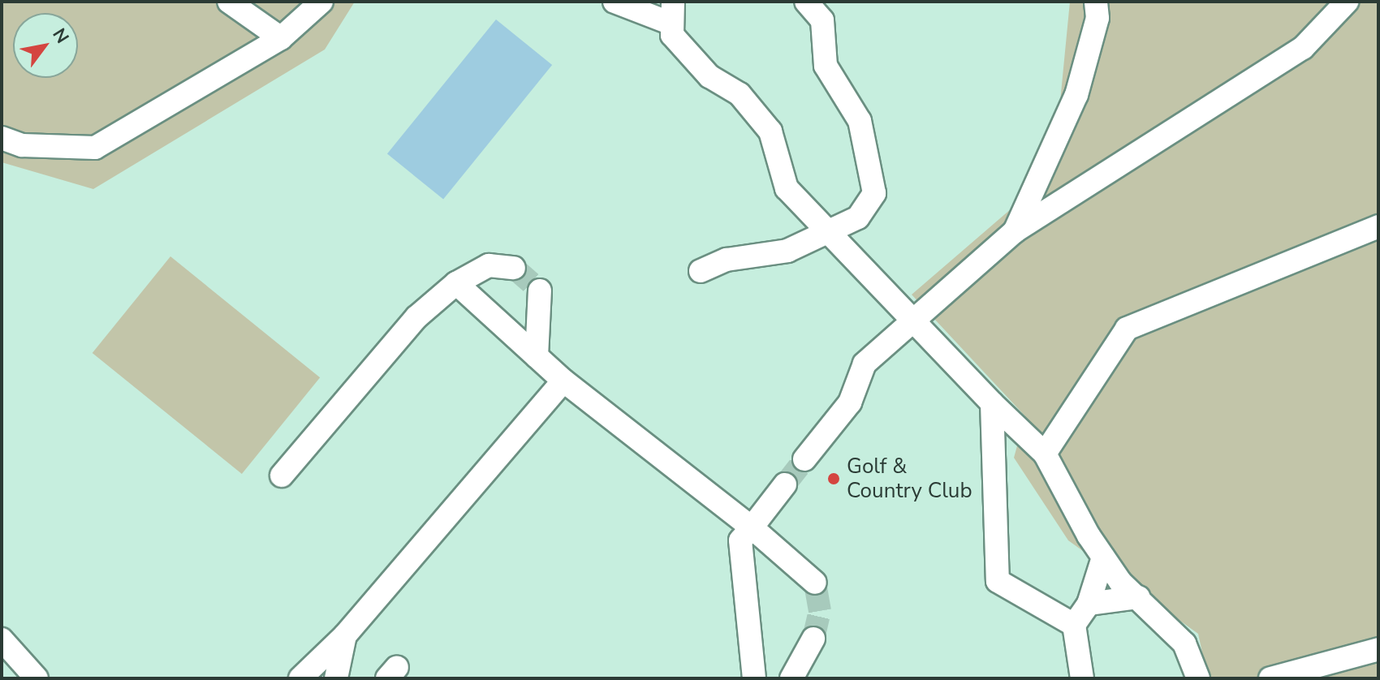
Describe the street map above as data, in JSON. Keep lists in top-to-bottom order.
{
  "places": ["Golf & Country Club"],
  "north": "top right"
}
